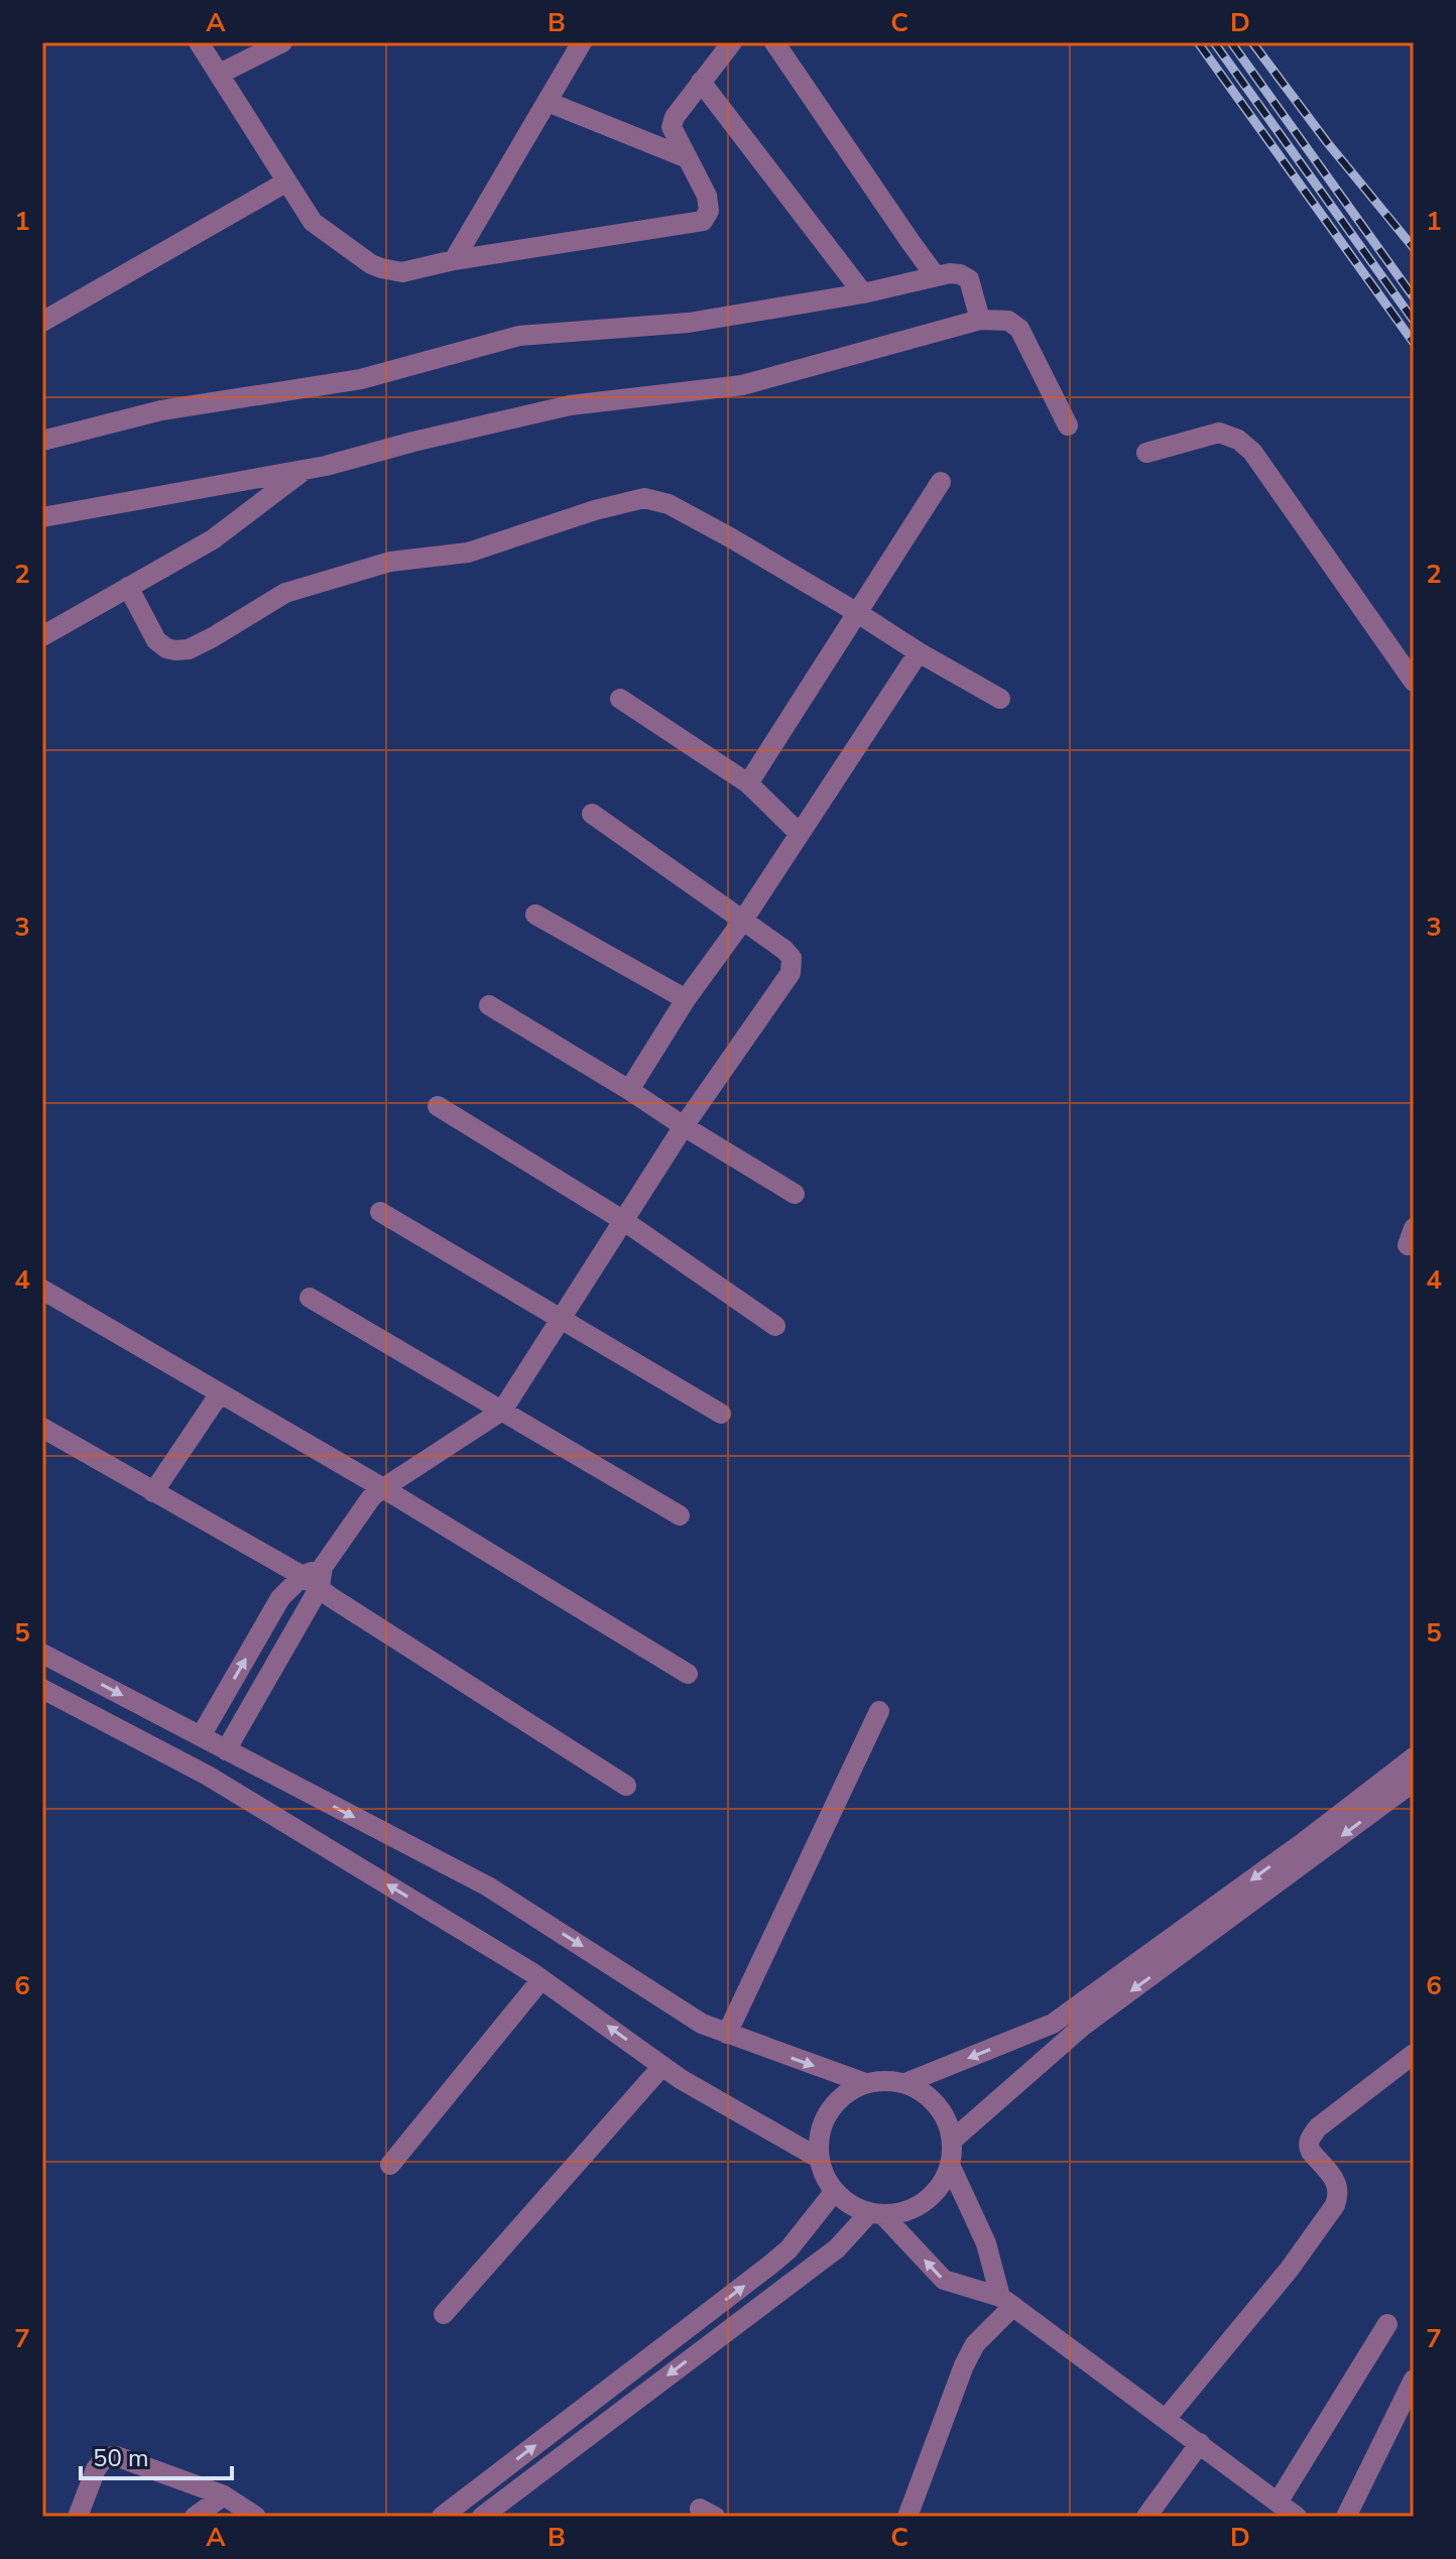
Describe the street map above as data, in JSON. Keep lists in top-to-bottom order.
{
  "scale_bar": "50 m",
  "grid": {
    "columns": [
      "A",
      "B",
      "C",
      "D"
    ],
    "rows": [
      "1",
      "2",
      "3",
      "4",
      "5",
      "6",
      "7"
    ]
  }
}
